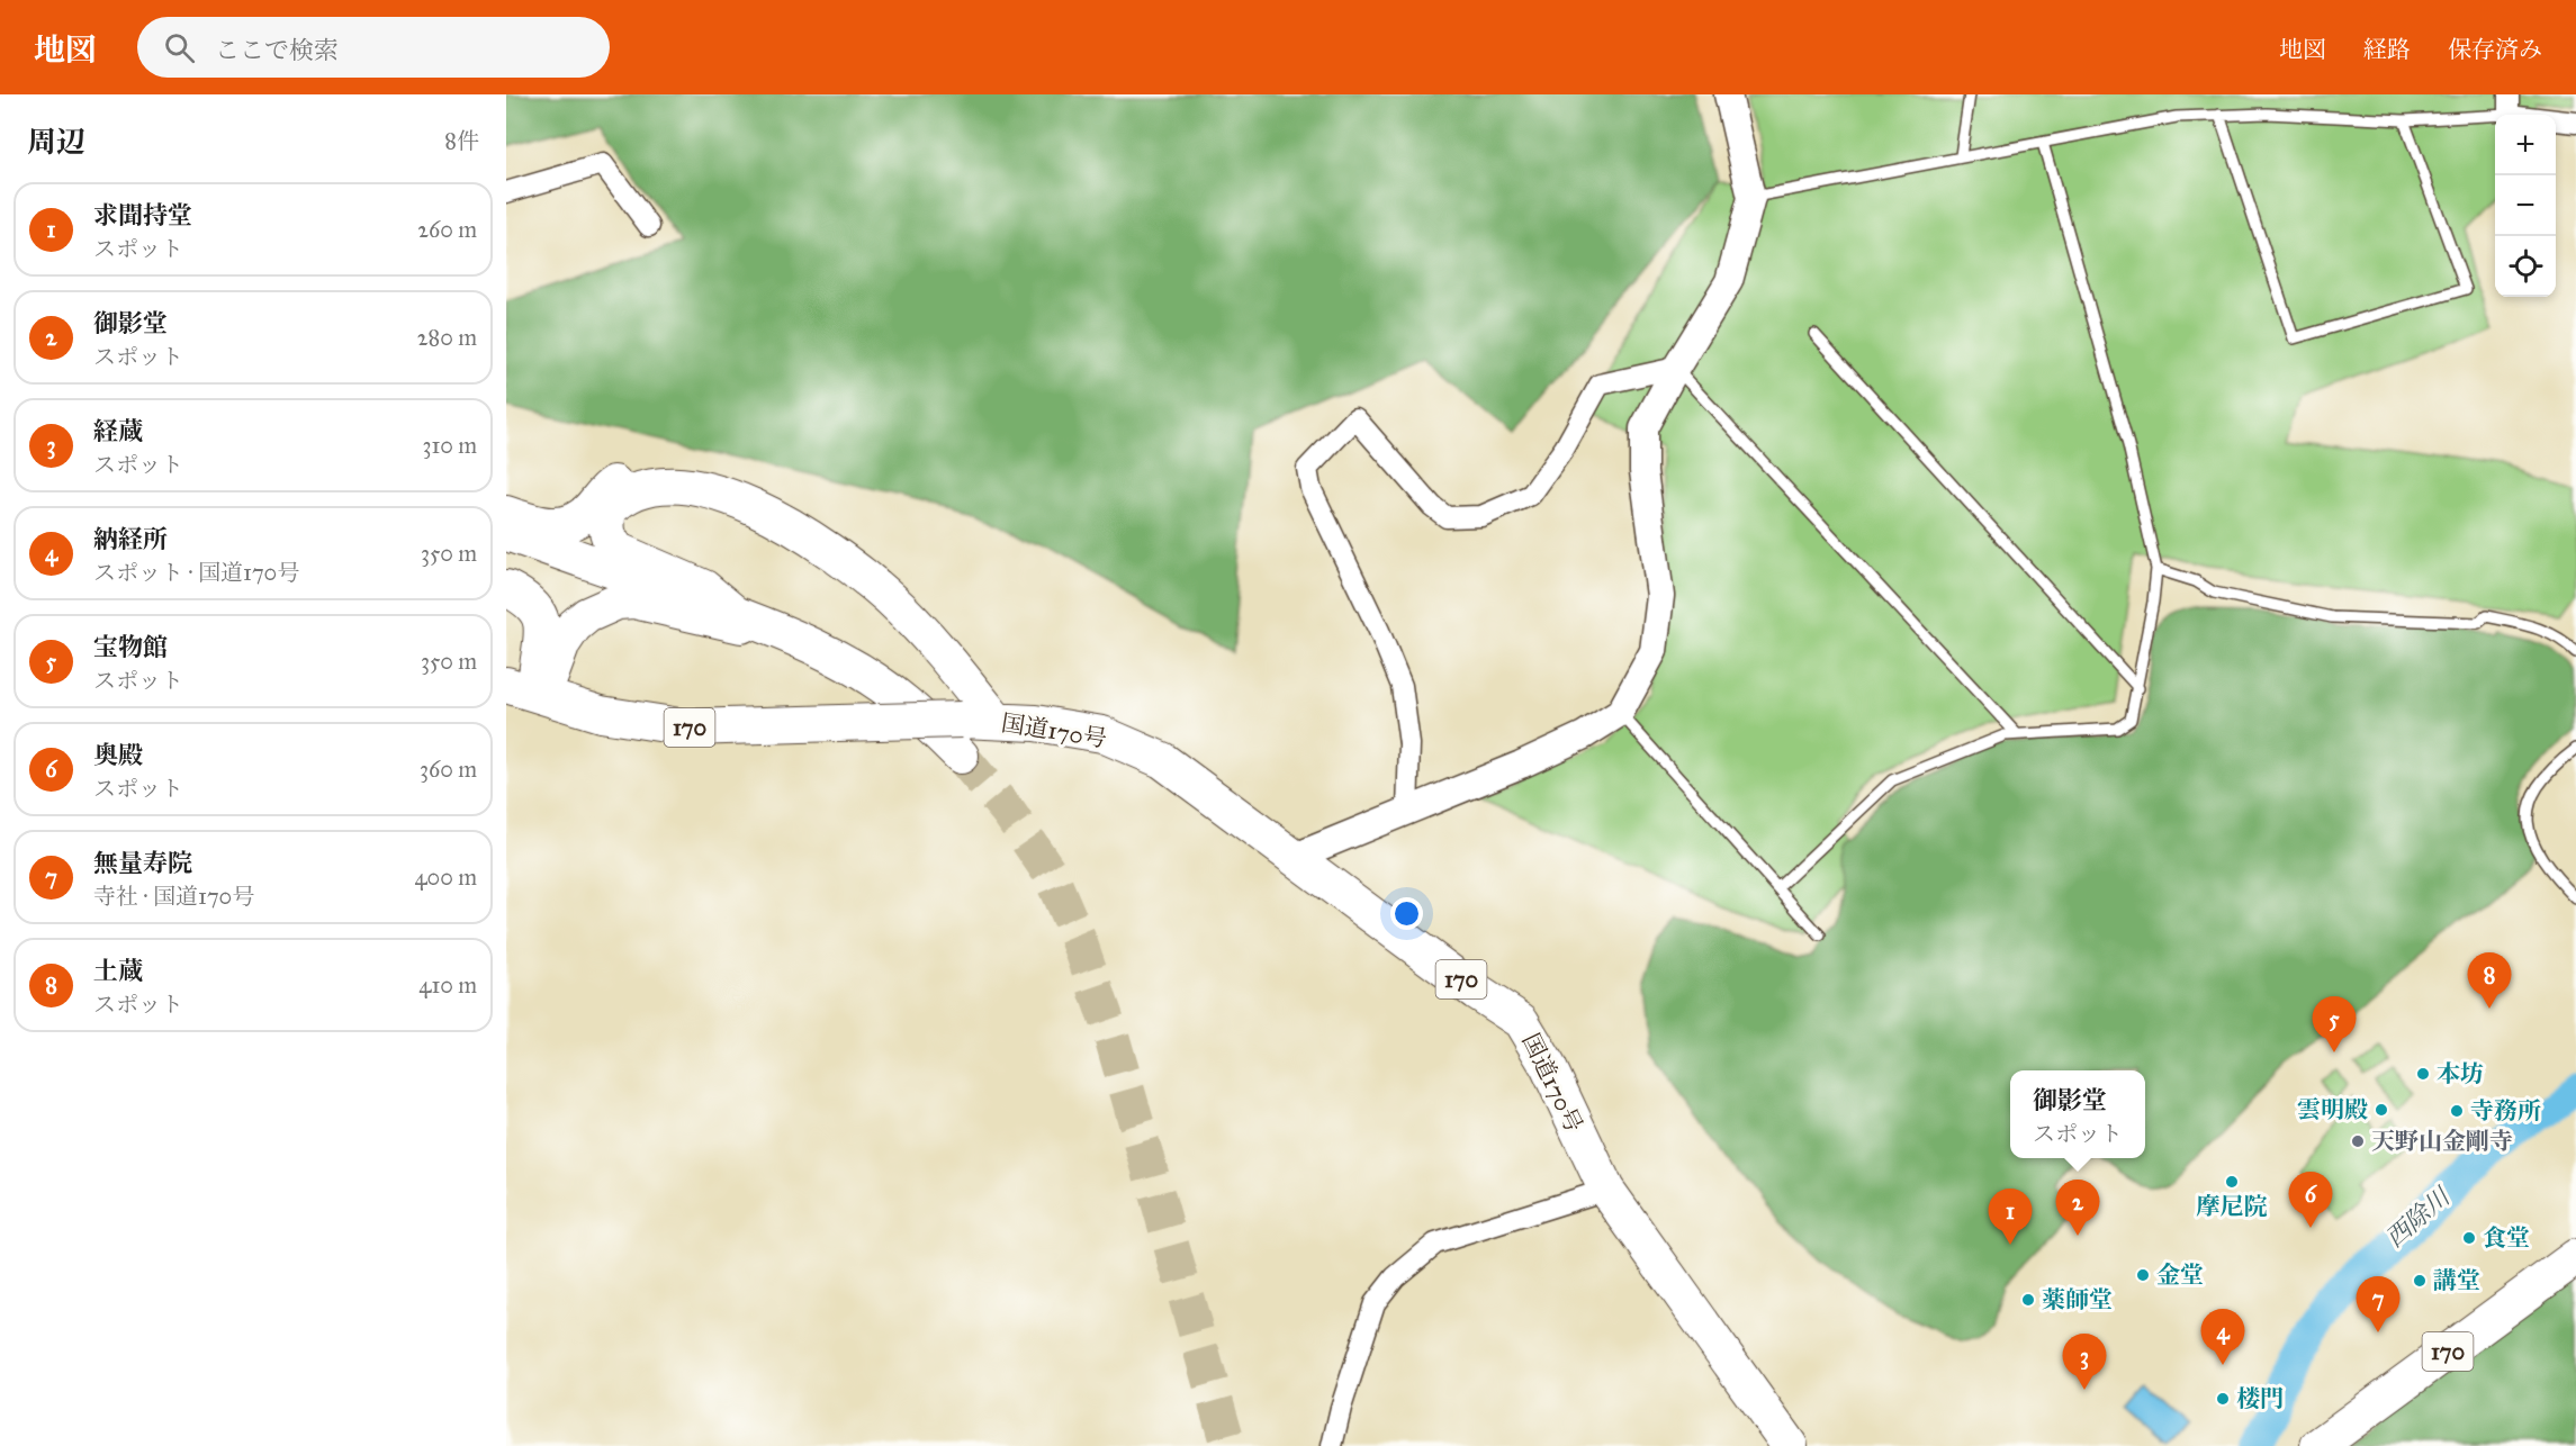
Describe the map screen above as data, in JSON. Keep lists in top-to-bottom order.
{
  "streets": {
    "highway": ["170", "国道170号"]
  },
  "water": ["西除川"],
  "places": [
    "本坊",
    "雲明殿",
    "寺務所",
    "天野山金剛寺",
    "摩尼院",
    "食堂",
    "金堂",
    "講堂",
    "薬師堂",
    "楼門"
  ],
  "page": {
    "header": "地図",
    "search": "ここで検索",
    "nav": ["地図", "経路", "保存済み"],
    "heading": ["周辺", "8件"],
    "map_buttons": ["+", "−"],
    "list": [
      {
        "mark": "1",
        "name": "求聞持堂",
        "note": "スポット",
        "value": "260 m"
      },
      {
        "mark": "2",
        "name": "御影堂",
        "note": "スポット",
        "value": "280 m"
      },
      {
        "mark": "3",
        "name": "経蔵",
        "note": "スポット",
        "value": "310 m"
      },
      {
        "mark": "4",
        "name": "納経所",
        "note": "スポット · 国道170号",
        "value": "350 m"
      },
      {
        "mark": "5",
        "name": "宝物館",
        "note": "スポット",
        "value": "350 m"
      },
      {
        "mark": "6",
        "name": "奥殿",
        "note": "スポット",
        "value": "360 m"
      },
      {
        "mark": "7",
        "name": "無量寿院",
        "note": "寺社 · 国道170号",
        "value": "400 m"
      },
      {
        "mark": "8",
        "name": "土蔵",
        "note": "スポット",
        "value": "410 m"
      }
    ],
    "pins": [
      "8",
      "5",
      "6",
      "2",
      "1",
      "7",
      "4",
      "3"
    ],
    "popup": ["御影堂", "スポット"]
  }
}
